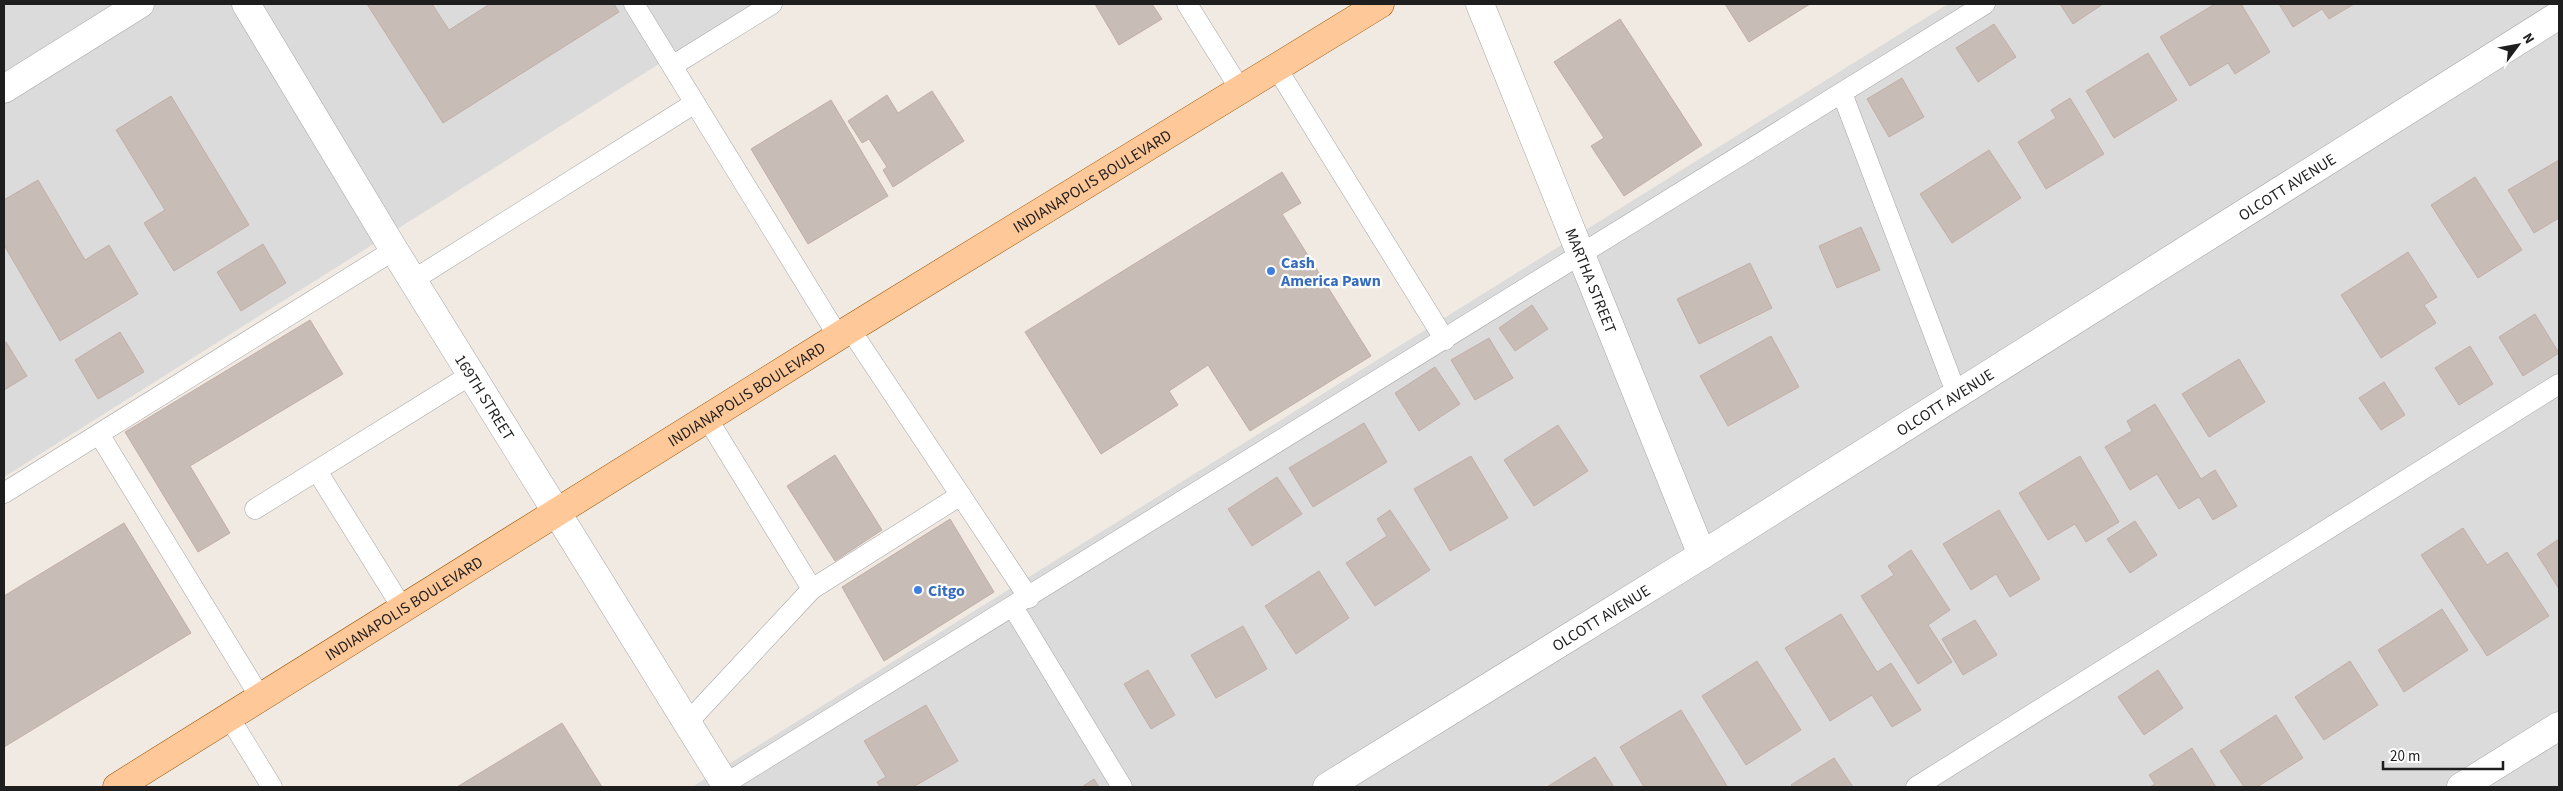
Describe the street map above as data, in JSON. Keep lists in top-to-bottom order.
{
  "streets": {
    "main road": ["INDIANAPOLIS BOULEVARD"],
    "street": ["OLCOTT AVENUE", "MARTHA STREET", "169TH STREET"]
  },
  "crossings": [
    ["INDIANAPOLIS BOULEVARD", "169TH STREET"],
    ["OLCOTT AVENUE", "MARTHA STREET"]
  ],
  "places": ["Cash America Pawn", "Citgo"],
  "scale_bar": "20 m",
  "north": "top right"
}
